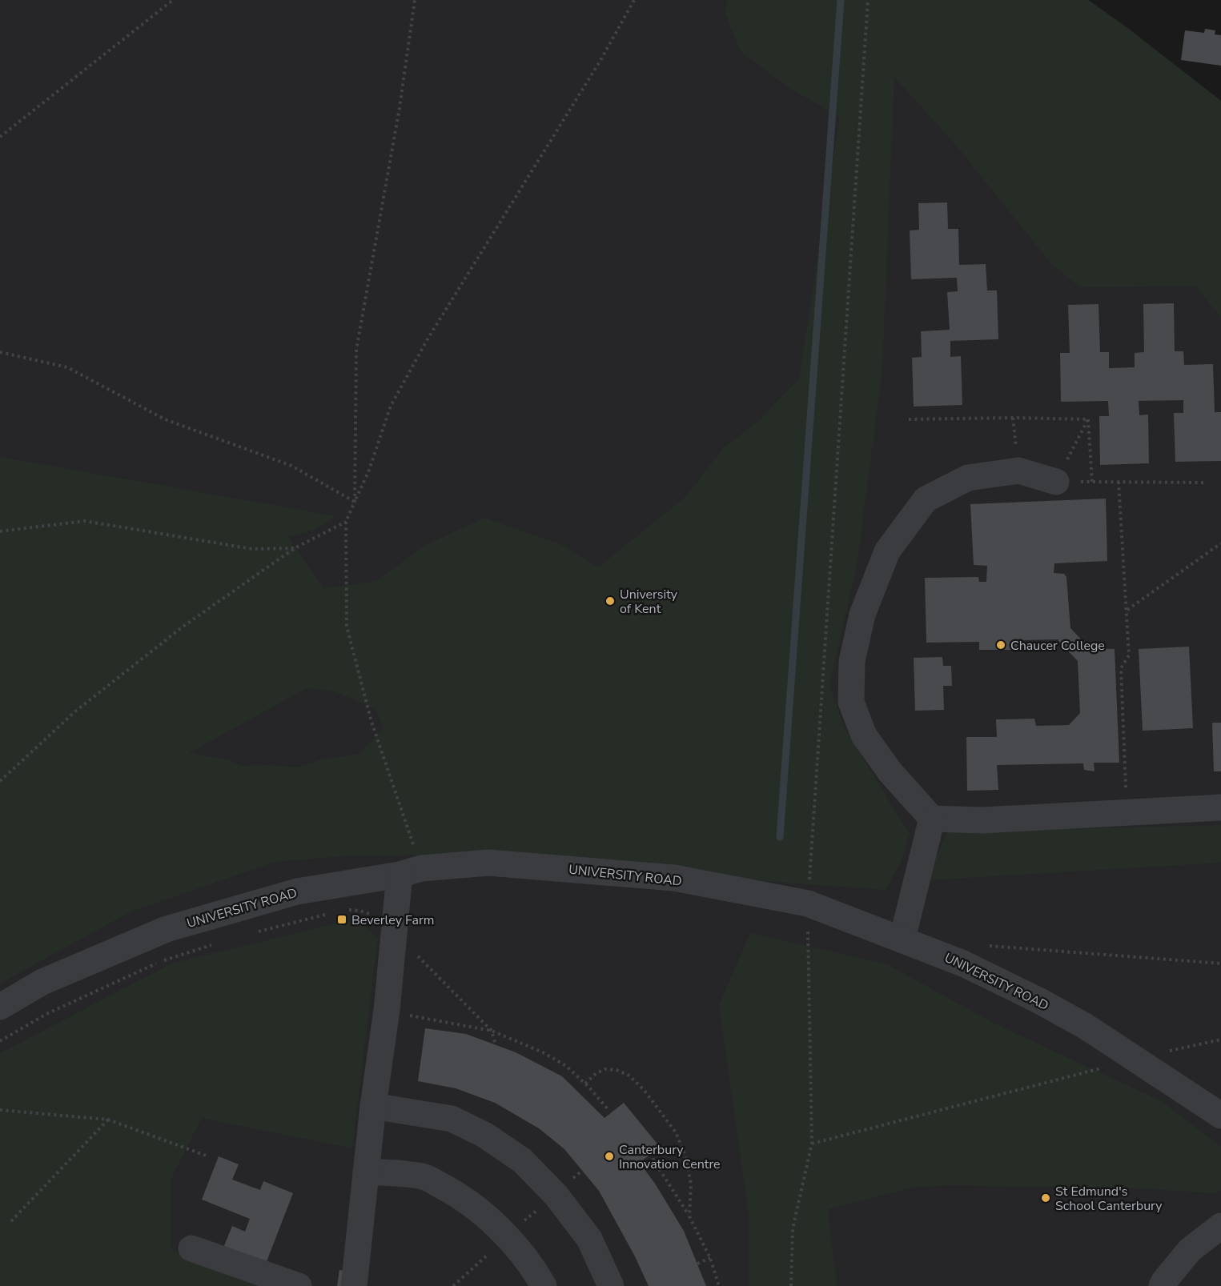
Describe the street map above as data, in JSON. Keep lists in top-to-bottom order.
{
  "streets": {
    "street": ["UNIVERSITY ROAD"]
  },
  "places": {
    "other": [
      "University of Kent",
      "Chaucer College",
      "Canterbury Innovation Centre",
      "St Edmund's School Canterbury"
    ],
    "transit": ["Beverley Farm"]
  }
}
